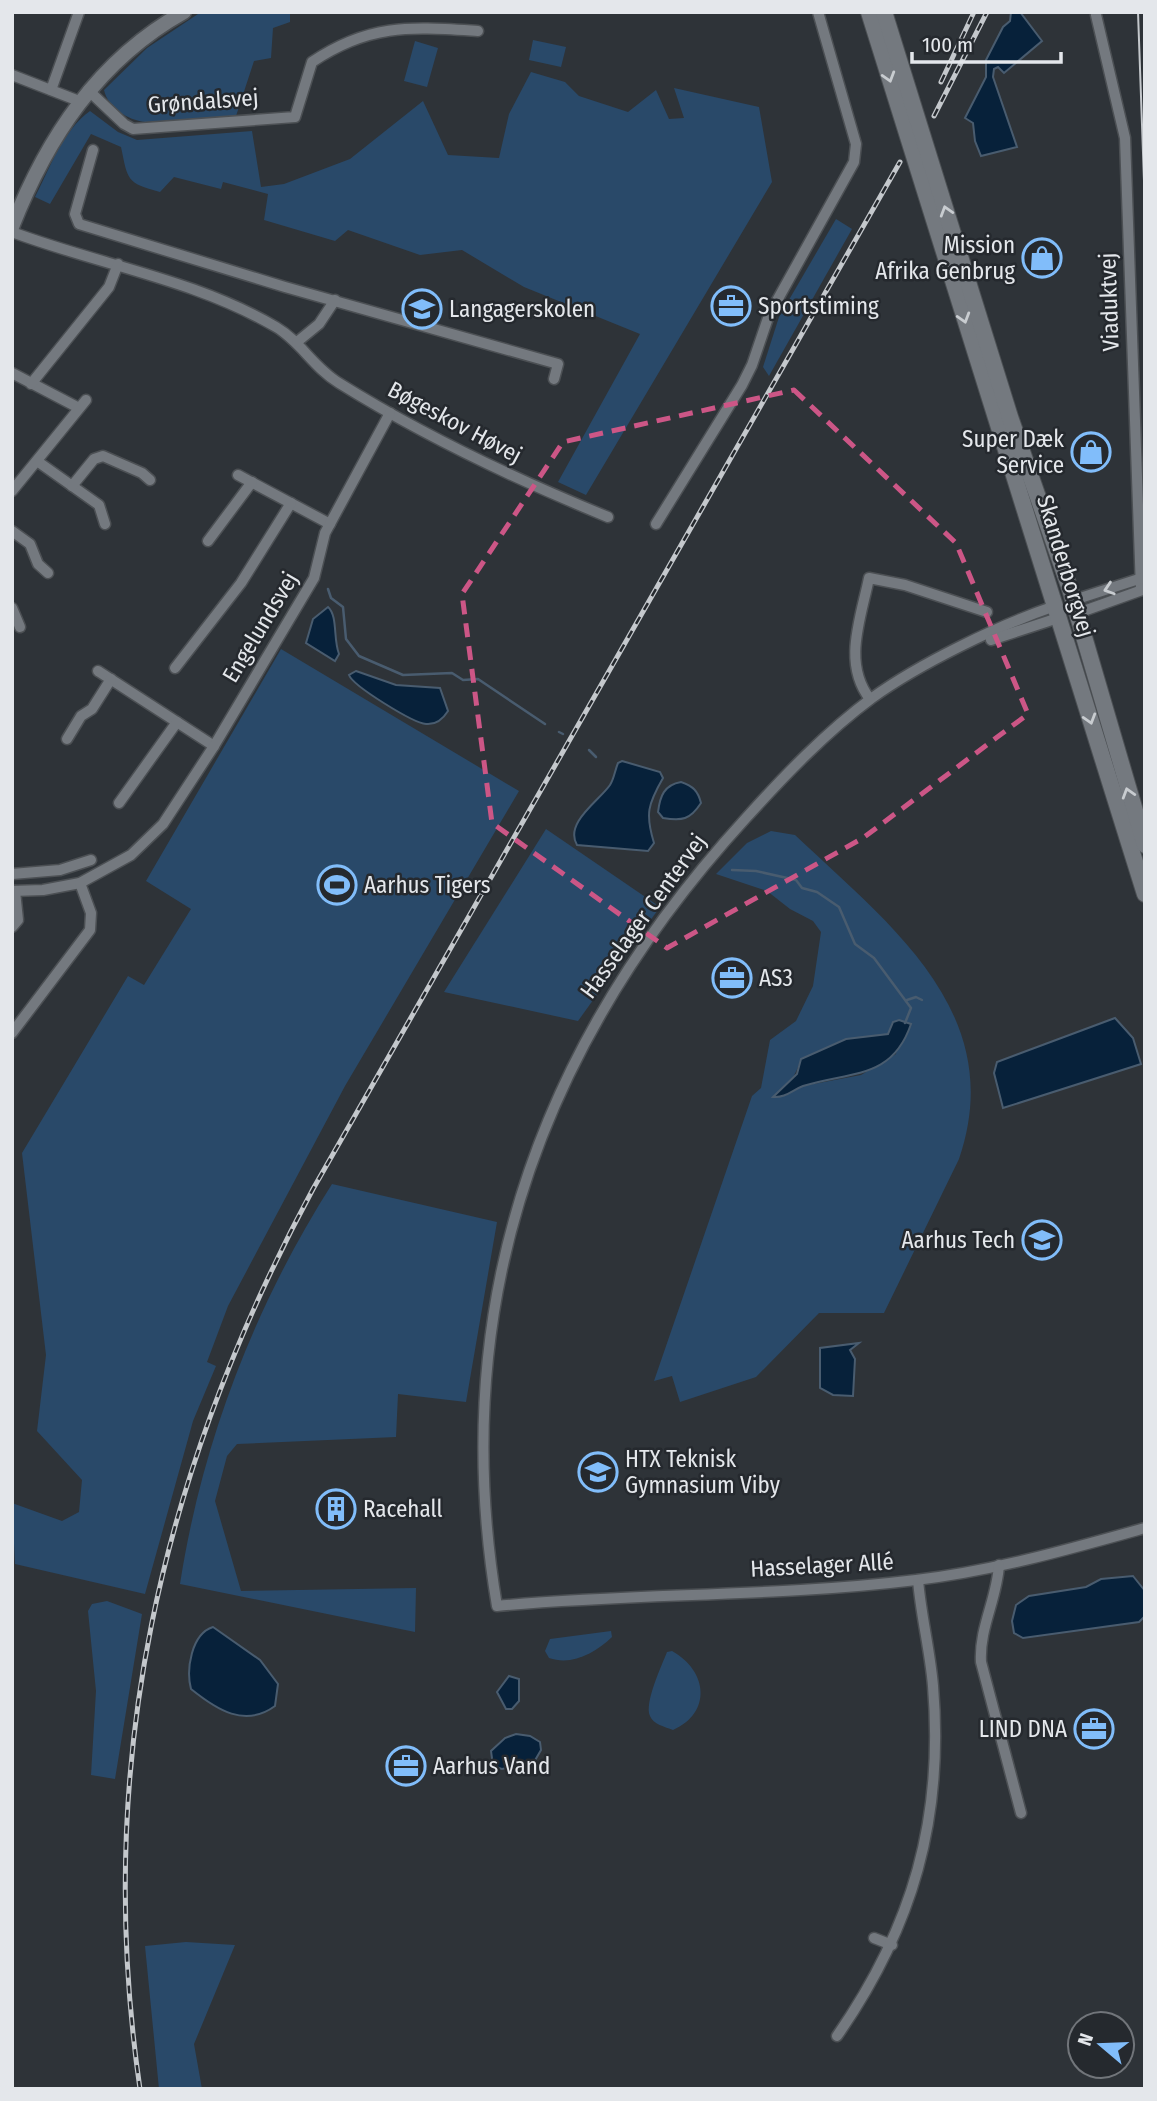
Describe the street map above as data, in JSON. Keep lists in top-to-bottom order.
{
  "streets": {
    "main road": ["Skanderborgvej"],
    "street": [
      "Grøndalsvej",
      "Viaduktvej",
      "Bøgeskov Høvej",
      "Engelundsvej",
      "Hasselager Centervej",
      "Hasselager Allé"
    ]
  },
  "crossings": [
    ["Bøgeskov Høvej", "Engelundsvej"],
    ["Skanderborgvej", "Hasselager Centervej"],
    ["Hasselager Centervej", "Hasselager Allé"]
  ],
  "places": {
    "shop": ["Mission Afrika Genbrug", "Super Dæk Service"],
    "office": [
      "Sportstiming",
      "AS3",
      "LIND DNA",
      "Aarhus Vand"
    ],
    "school or university": ["Langagerskolen", "Aarhus Tech", "HTX Teknisk Gymnasium Viby"],
    "sports": ["Aarhus Tigers"],
    "building": ["Racehall"]
  },
  "scale_bar": "100 m",
  "north": "left"
}
